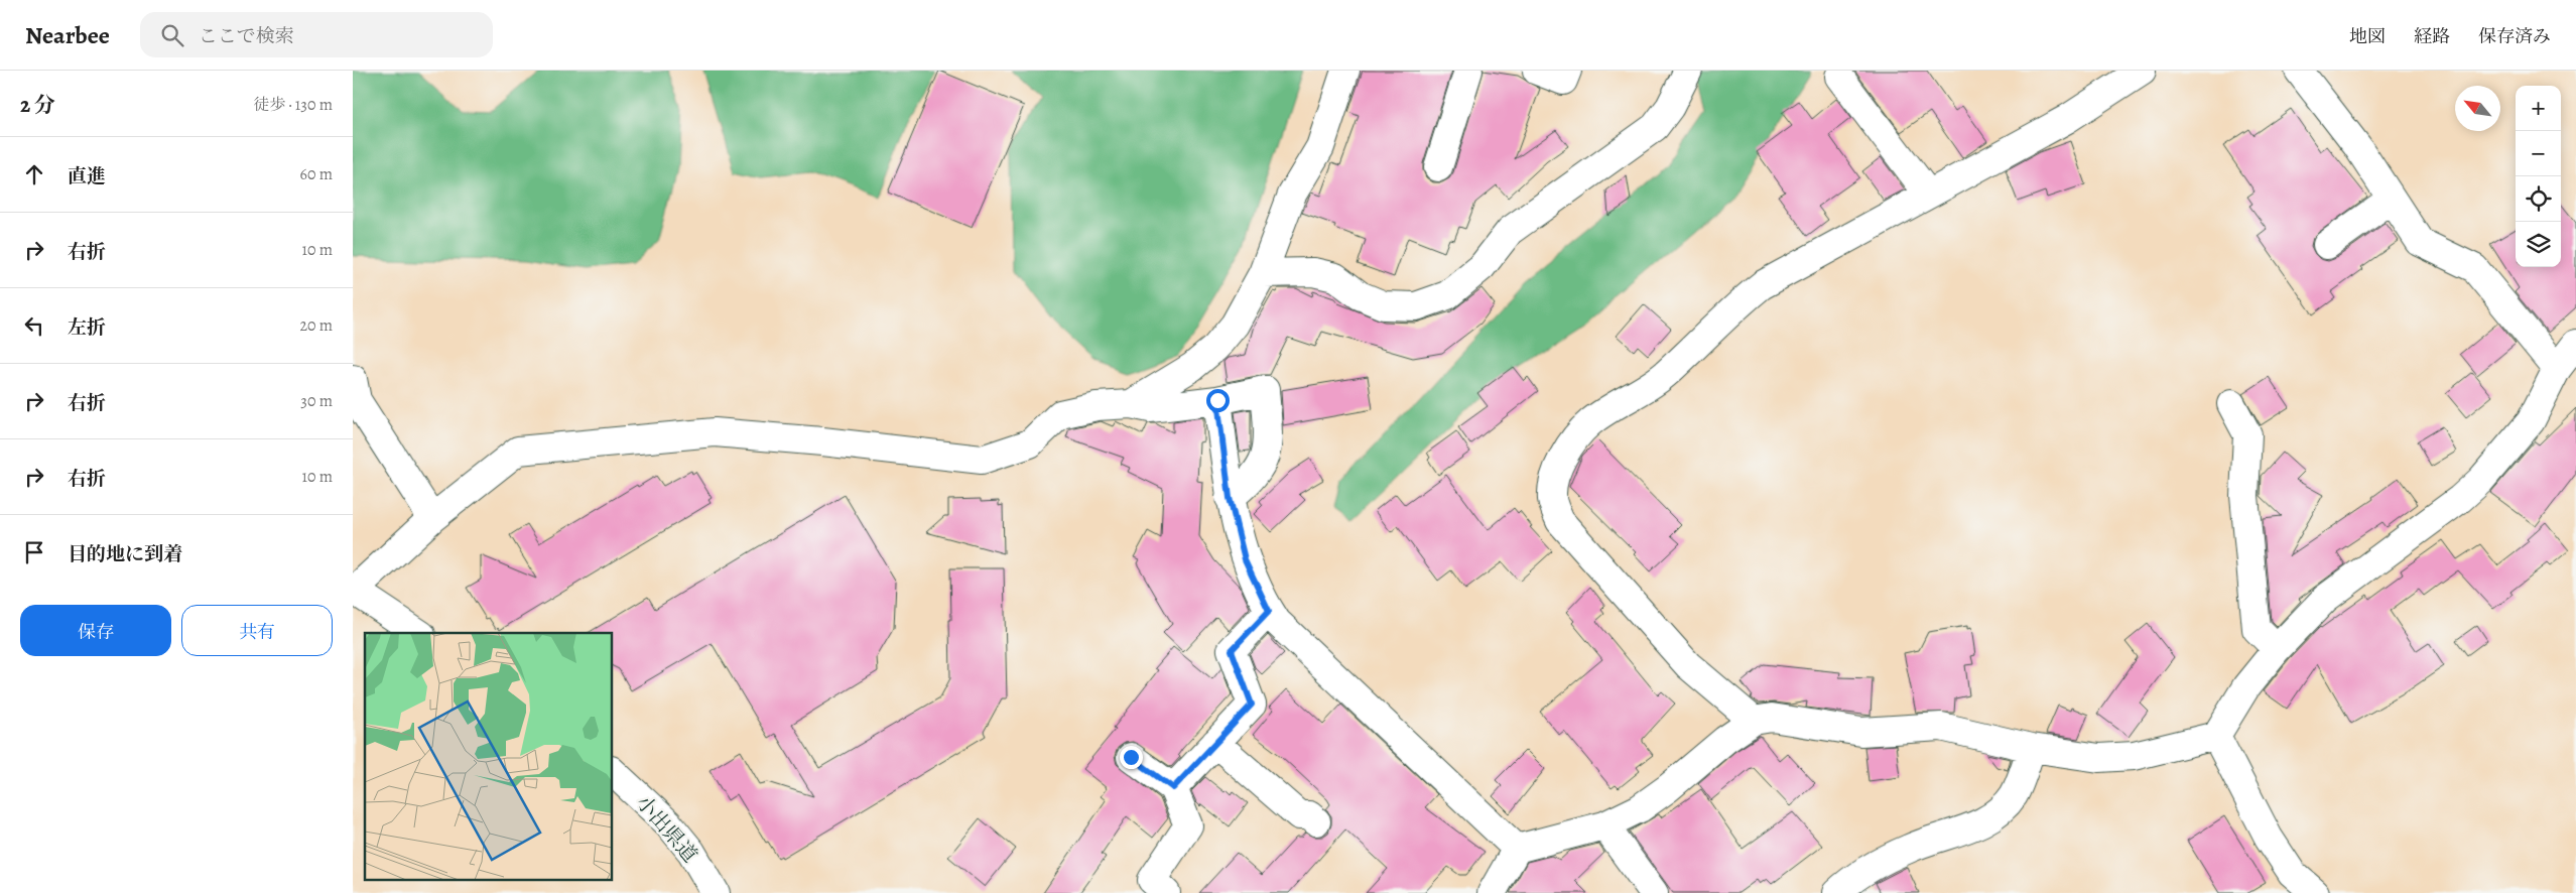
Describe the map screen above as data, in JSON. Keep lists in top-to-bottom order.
{
  "streets": {
    "street": ["小出県道"]
  },
  "north": "top left",
  "page": {
    "header": "Nearbee",
    "search": "ここで検索",
    "nav": ["地図", "経路", "保存済み"],
    "heading": ["2 分", "徒歩 · 130 m"],
    "map_buttons": ["+", "−"],
    "list": [
      ["直進", "60 m"],
      ["右折", "10 m"],
      ["左折", "20 m"],
      ["右折", "30 m"],
      ["右折", "10 m"],
      "目的地に到着"
    ],
    "buttons": ["保存", "共有"]
  }
}
